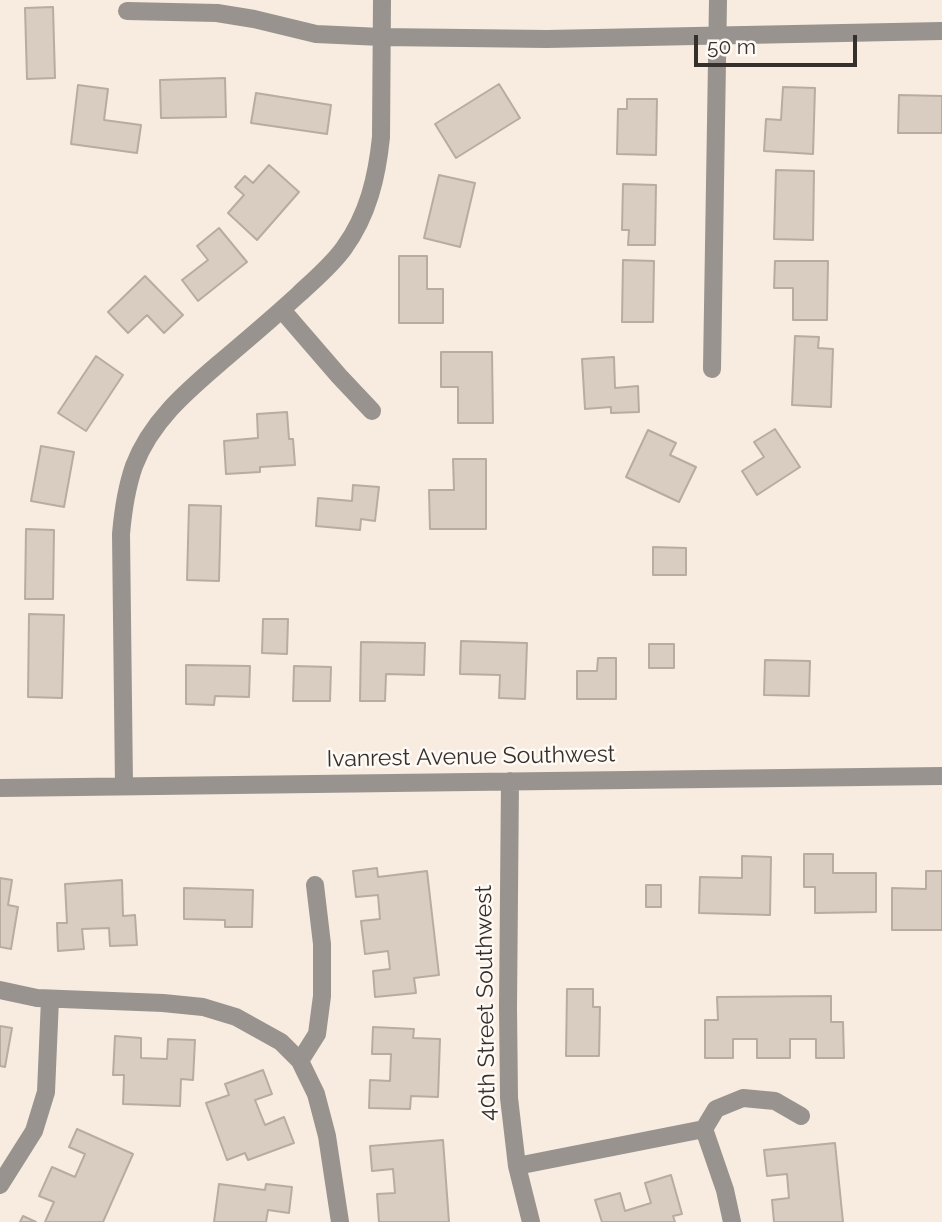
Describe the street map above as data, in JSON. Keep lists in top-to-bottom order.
{
  "streets": {
    "street": ["Ivanrest Avenue Southwest", "40th Street Southwest"]
  },
  "crossings": [
    ["Ivanrest Avenue Southwest", "40th Street Southwest"]
  ],
  "scale_bar": "50 m"
}
